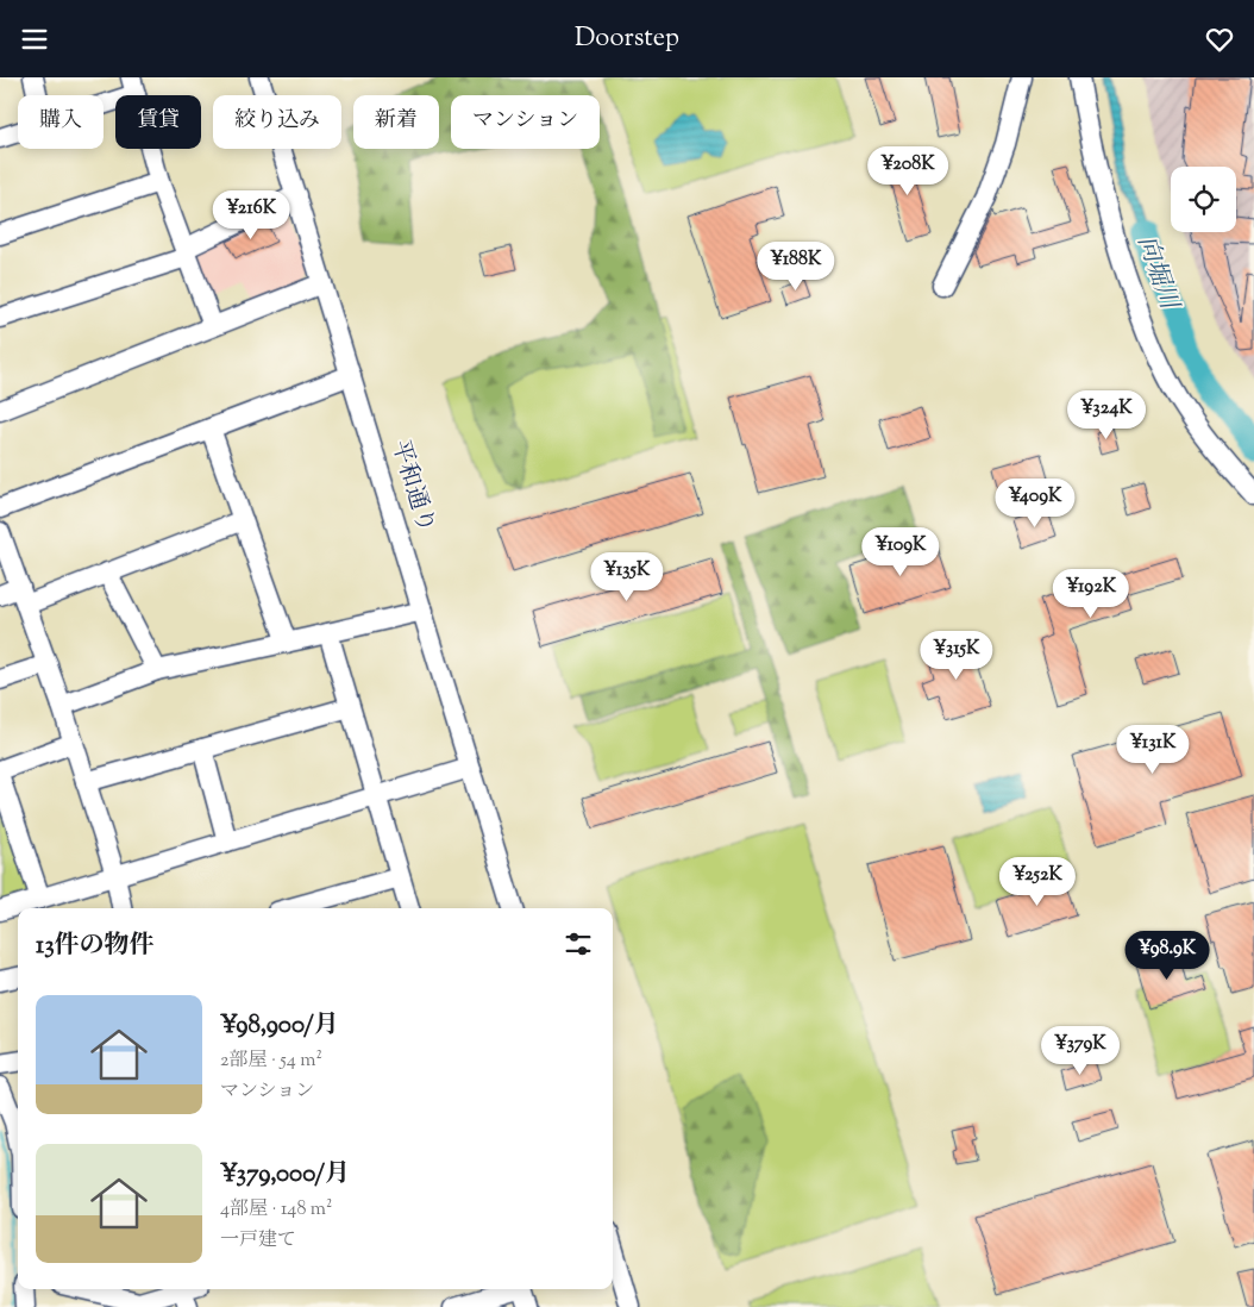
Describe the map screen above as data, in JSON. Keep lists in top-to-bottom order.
{
  "streets": {
    "street": ["平和通り"]
  },
  "water": ["向堀川"],
  "page": {
    "header": "Doorstep",
    "chip": [
      "購入",
      "賃貸",
      "絞り込み",
      "新着",
      "マンション"
    ],
    "price": [
      "¥208K",
      "¥216K",
      "¥188K",
      "¥324K",
      "¥409K",
      "¥109K",
      "¥135K",
      "¥192K",
      "¥315K",
      "¥131K",
      "¥252K",
      "¥98.9K",
      "¥379K"
    ],
    "heading": "13件の物件",
    "list": [
      {
        "name": "¥98,900/月",
        "note": "2部屋 · 54 m² · マンション"
      },
      {
        "name": "¥379,000/月",
        "note": "4部屋 · 148 m² · 一戸建て"
      }
    ]
  }
}
